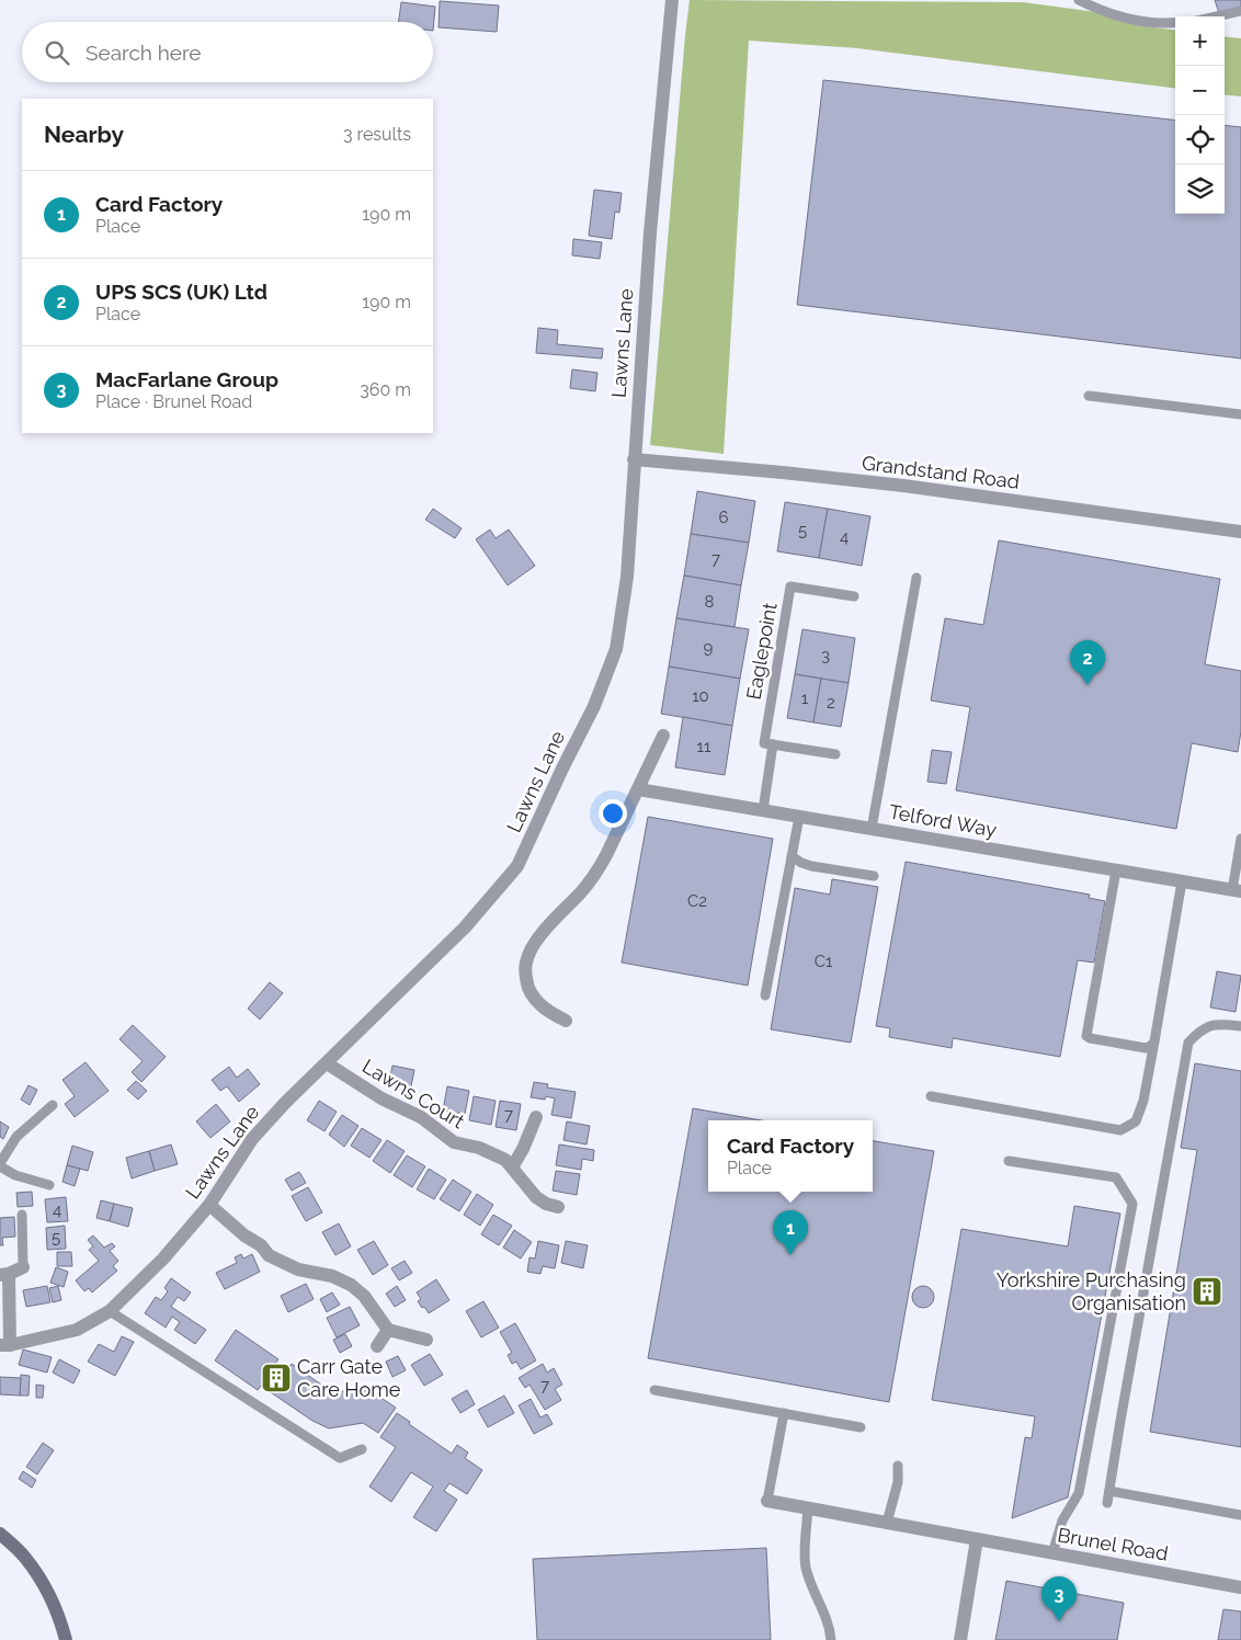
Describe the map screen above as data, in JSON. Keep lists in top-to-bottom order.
{
  "streets": {
    "street": [
      "Lawns Lane",
      "Grandstand Road",
      "Telford Way",
      "Lawns Court",
      "Brunel Road"
    ],
    "lane": ["Eaglepoint"]
  },
  "crossings": [
    ["Lawns Lane", "Grandstand Road"],
    ["Lawns Lane", "Lawns Court"],
    ["Eaglepoint", "Telford Way"]
  ],
  "places": {
    "building": ["Yorkshire Purchasing Organisation", "Carr Gate Care Home"]
  },
  "house_numbers": [
    "6",
    "5",
    "4",
    "7",
    "8",
    "9",
    "3",
    "10",
    "1",
    "2",
    "11",
    "C2",
    "C1",
    "7",
    "4",
    "5",
    "7"
  ],
  "page": {
    "map_buttons": ["+", "−"],
    "search": "Search here",
    "heading": ["Nearby", "3 results"],
    "list": [
      {
        "mark": "1",
        "name": "Card Factory",
        "note": "Place",
        "value": "190 m"
      },
      {
        "mark": "2",
        "name": "UPS SCS (UK) Ltd",
        "note": "Place",
        "value": "190 m"
      },
      {
        "mark": "3",
        "name": "MacFarlane Group",
        "note": "Place · Brunel Road",
        "value": "360 m"
      }
    ],
    "pins": ["2", "1", "3"],
    "popup": ["Card Factory", "Place"]
  }
}
